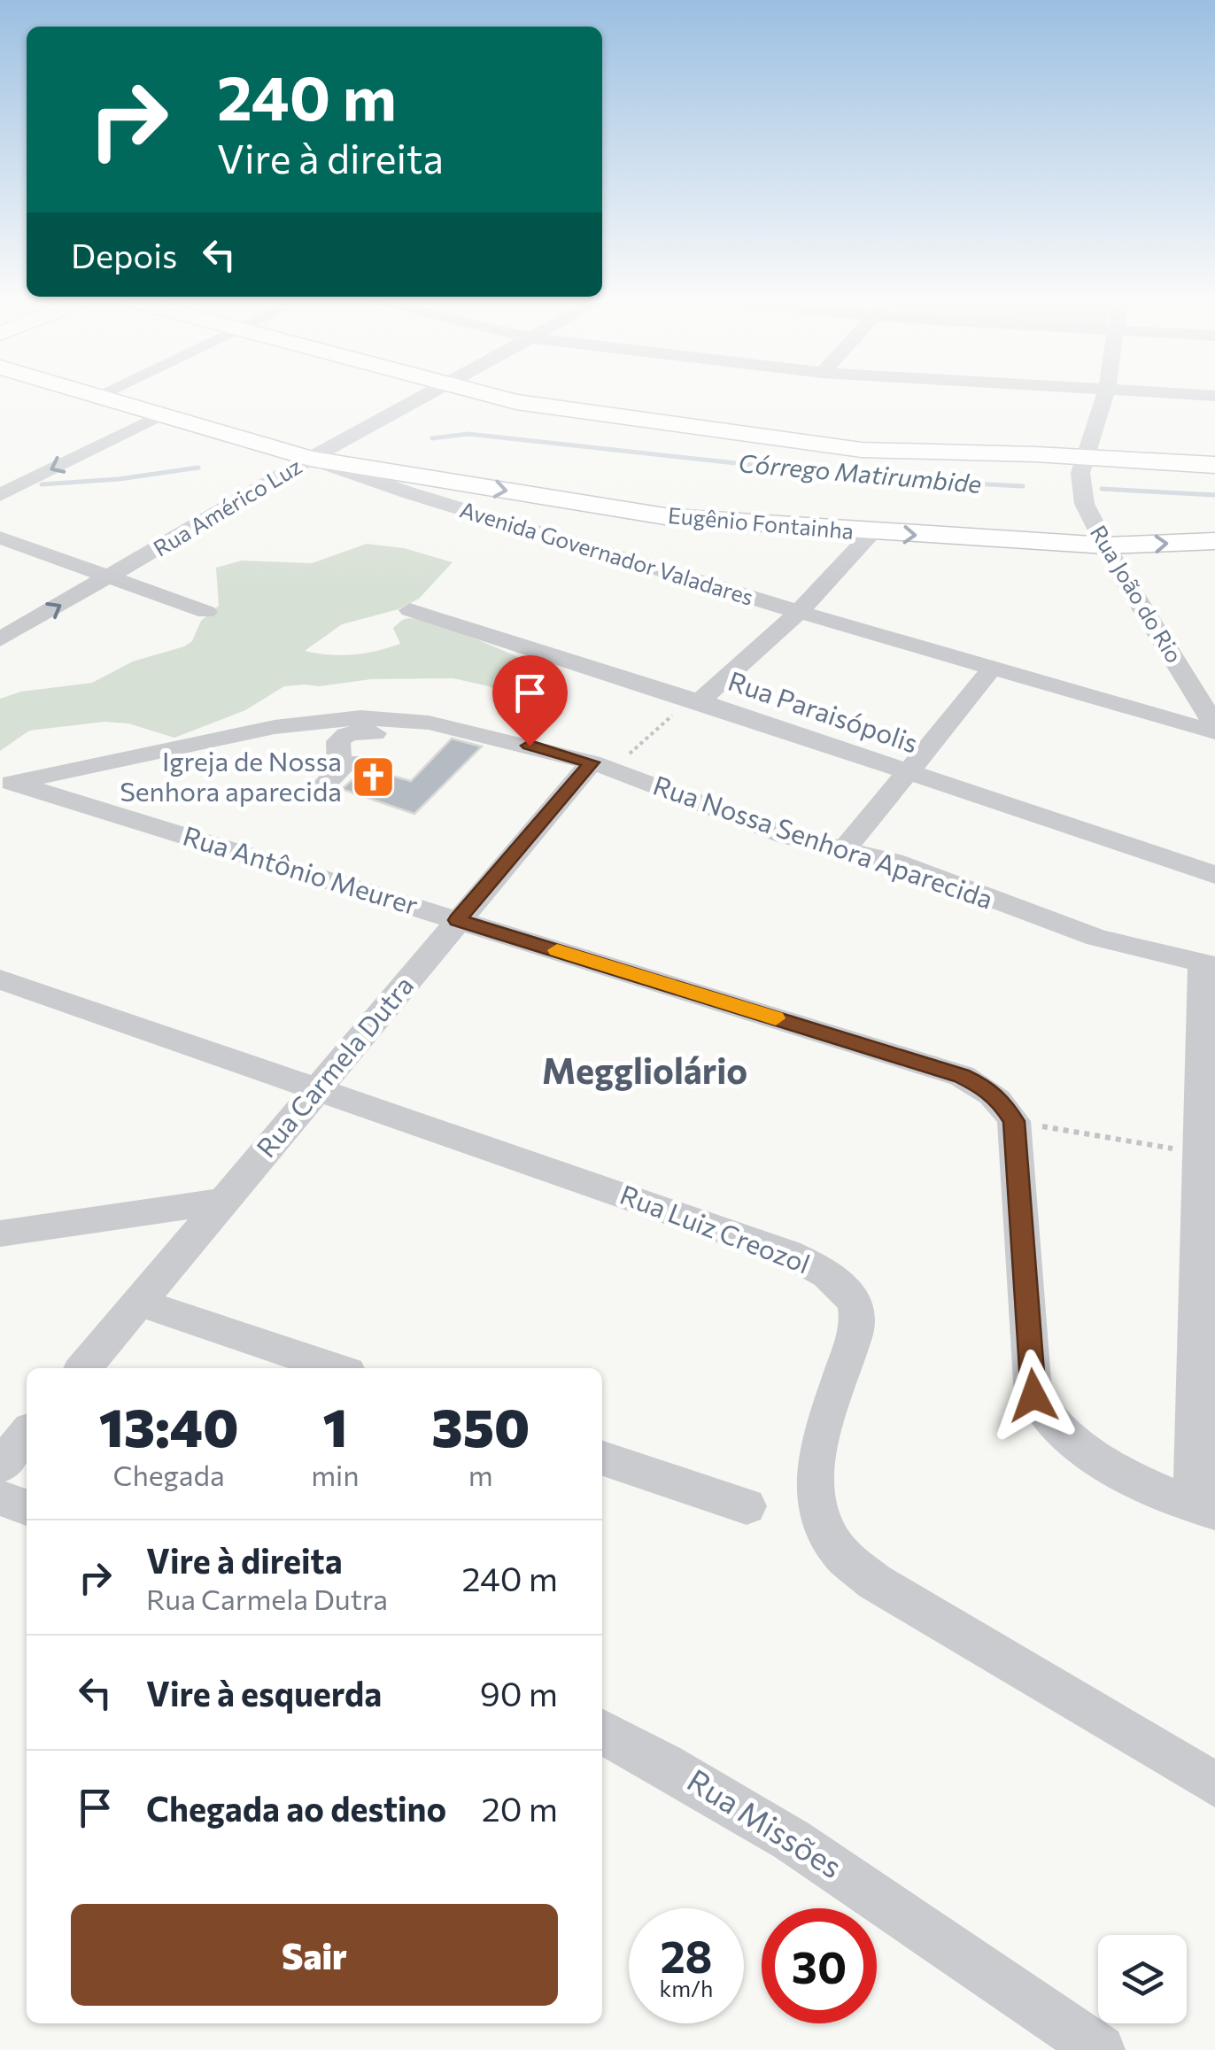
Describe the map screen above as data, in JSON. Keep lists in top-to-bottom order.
{
  "streets": {
    "main road": ["Eugênio Fontainha", "Avenida Governador Valadares"],
    "street": [
      "Rua Américo Luz",
      "Rua João do Rio",
      "Rua Paraisópolis",
      "Rua Nossa Senhora Aparecida",
      "Rua Antônio Meurer",
      "Rua Carmela Dutra",
      "Rua Luiz Creozol",
      "Rua Missões"
    ]
  },
  "crossings": [
    ["Rua Américo Luz", "Eugênio Fontainha"],
    ["Rua Américo Luz", "Avenida Governador Valadares"],
    ["Eugênio Fontainha", "Avenida Governador Valadares"],
    ["Eugênio Fontainha", "Rua João do Rio"],
    ["Rua Nossa Senhora Aparecida", "Rua Antônio Meurer"],
    ["Rua Nossa Senhora Aparecida", "Rua Carmela Dutra"],
    ["Rua Antônio Meurer", "Rua Carmela Dutra"],
    ["Rua Carmela Dutra", "Rua Luiz Creozol"]
  ],
  "districts": ["Meggliolário"],
  "water": ["Córrego Matirumbide"],
  "places": {
    "church": ["Igreja de Nossa Senhora aparecida"]
  },
  "page": {
    "turn": ["240 m", "Vire à direita"],
    "then": "Depois",
    "eta": [
      "13:40",
      "Chegada",
      "1",
      "min",
      "350",
      "m"
    ],
    "list": [
      {
        "name": "Vire à direita",
        "note": "Rua Carmela Dutra",
        "value": "240 m"
      },
      {
        "name": "Vire à esquerda",
        "value": "90 m"
      },
      {
        "name": "Chegada ao destino",
        "value": "20 m"
      }
    ],
    "buttons": "Sair",
    "speed": "28 km/h",
    "limit": "30"
  }
}
